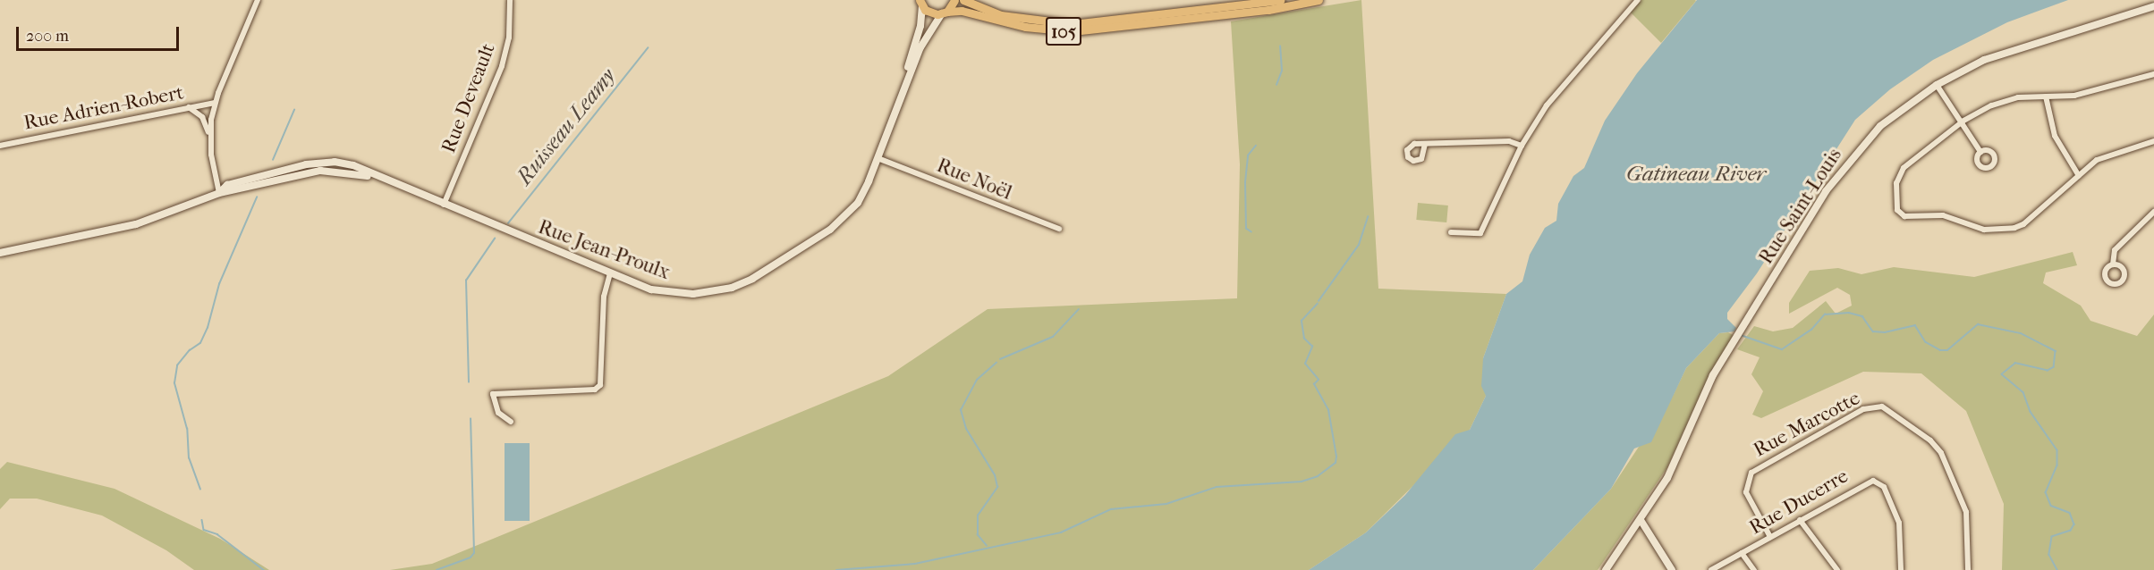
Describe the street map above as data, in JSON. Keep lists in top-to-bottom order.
{
  "streets": {
    "main road": ["105"],
    "street": [
      "Rue Deveault",
      "Rue Adrien-Robert",
      "Rue Noël",
      "Rue Saint-Louis",
      "Rue Jean-Proulx",
      "Rue Marcotte",
      "Rue Ducerre"
    ]
  },
  "crossings": [
    ["105", "Rue Jean-Proulx"],
    ["Rue Deveault", "Rue Jean-Proulx"],
    ["Rue Adrien-Robert", "Rue Jean-Proulx"],
    ["Rue Noël", "Rue Jean-Proulx"],
    ["Rue Marcotte", "Rue Ducerre"]
  ],
  "water": ["Ruisseau Leamy", "Gatineau River"],
  "scale_bar": "200 m"
}
